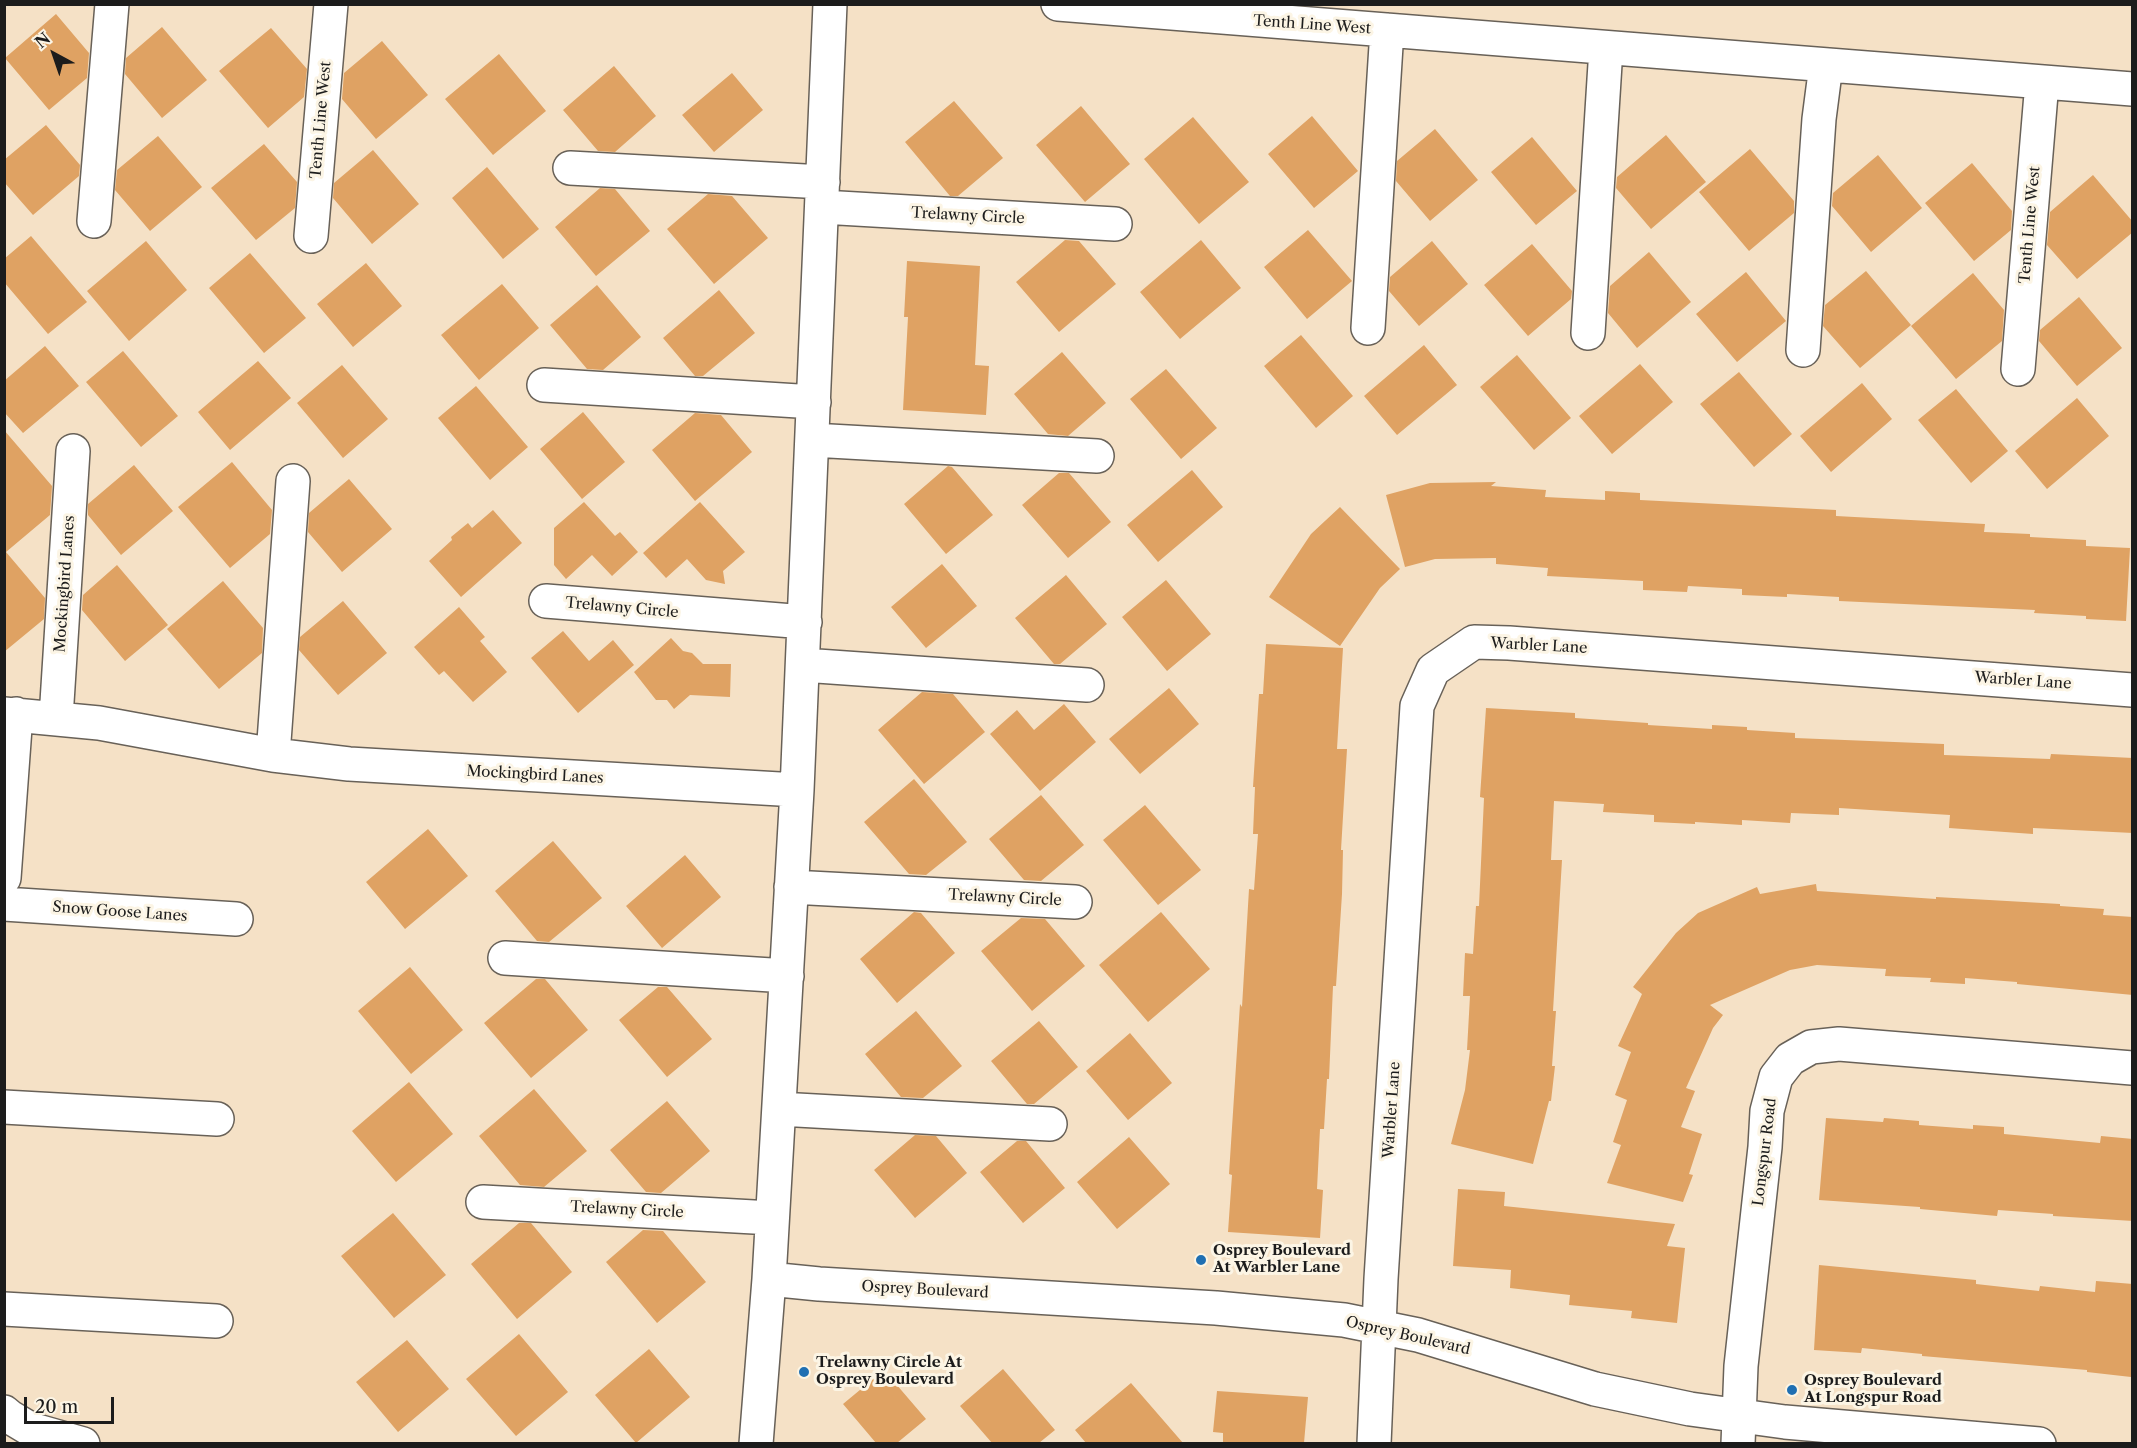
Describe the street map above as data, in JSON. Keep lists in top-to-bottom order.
{
  "streets": {
    "street": [
      "Tenth Line West",
      "Trelawny Circle",
      "Mockingbird Lanes",
      "Warbler Lane",
      "Snow Goose Lanes",
      "Longspur Road",
      "Osprey Boulevard"
    ]
  },
  "crossings": [
    ["Warbler Lane", "Osprey Boulevard"],
    ["Longspur Road", "Osprey Boulevard"]
  ],
  "places": ["Osprey Boulevard At Warbler Lane", "Trelawny Circle At Osprey Boulevard", "Osprey Boulevard At Longspur Road"],
  "scale_bar": "20 m",
  "north": "top left"
}
